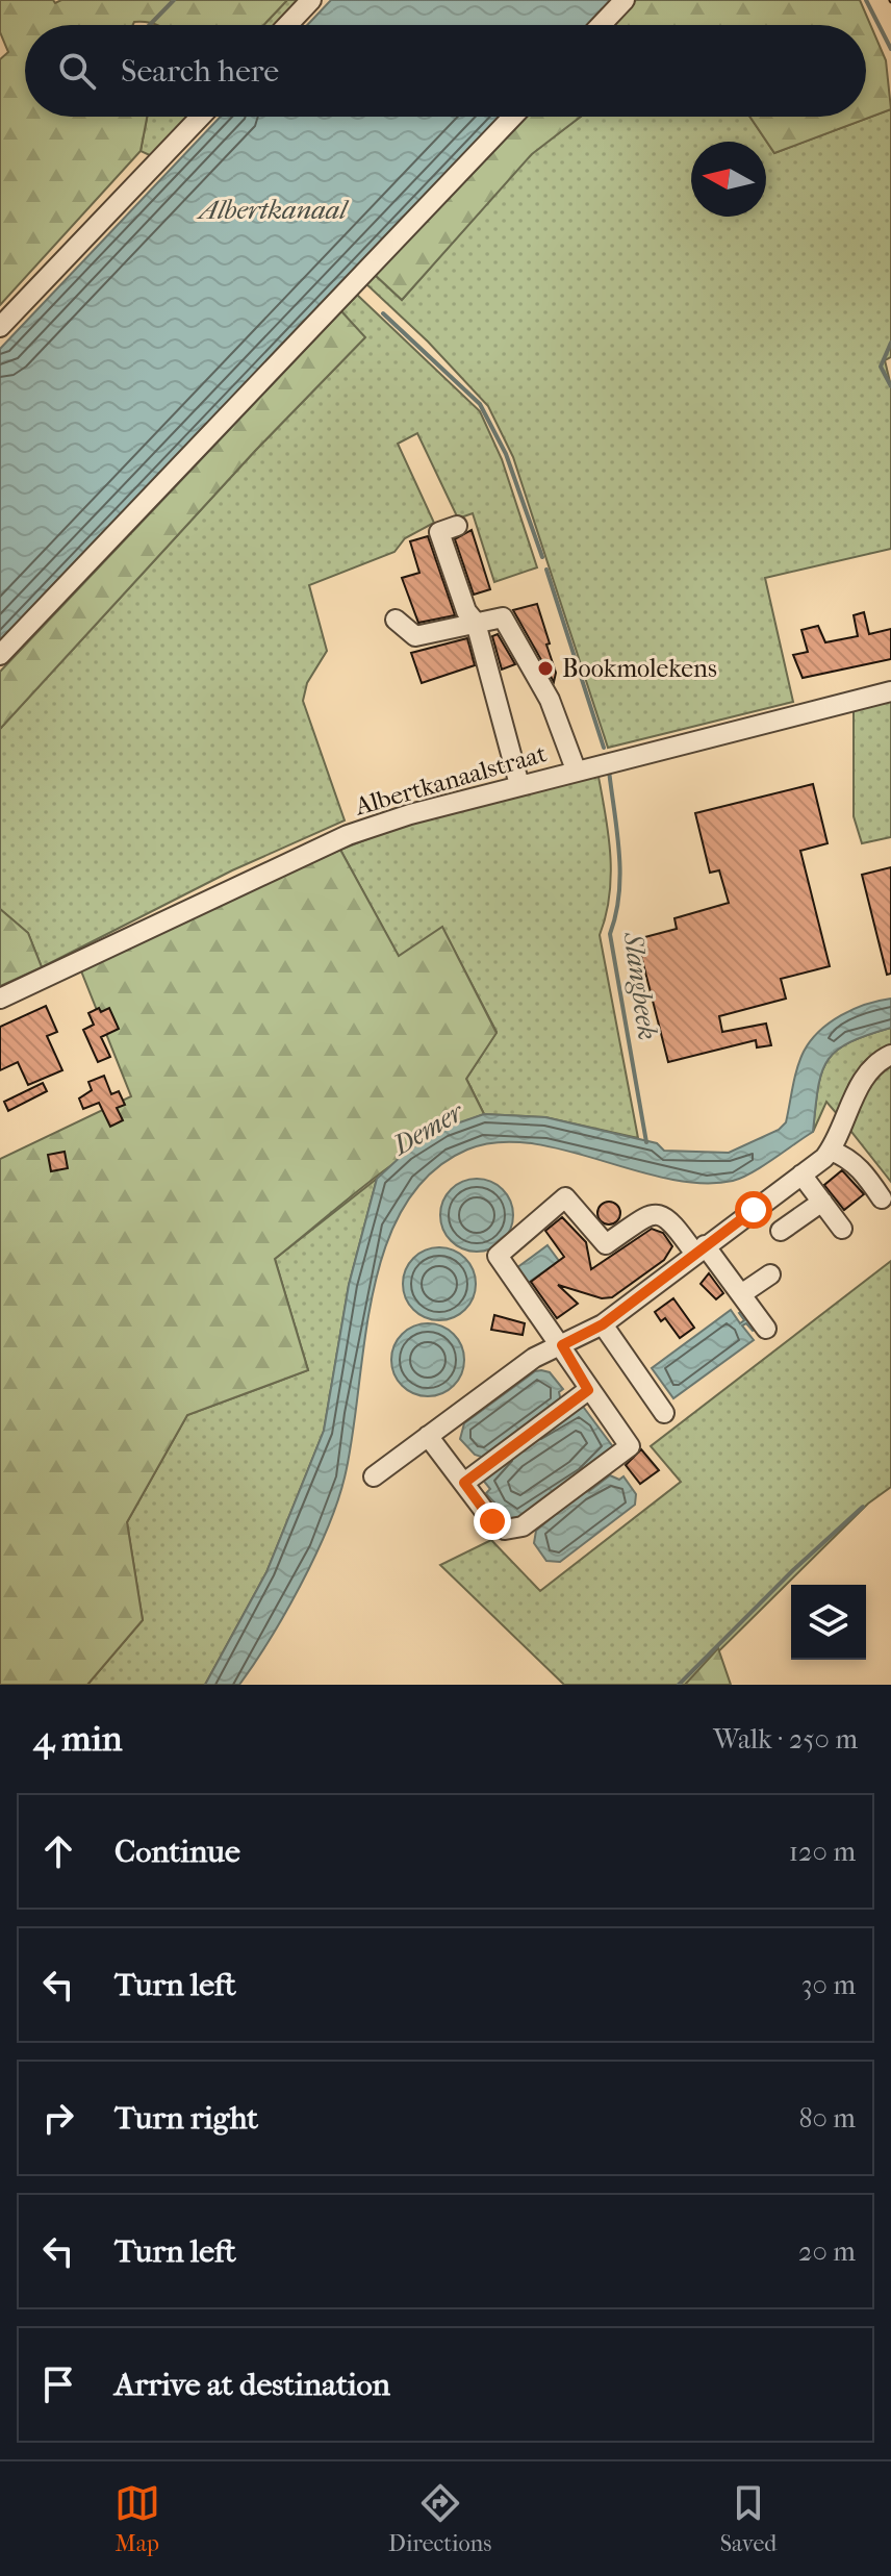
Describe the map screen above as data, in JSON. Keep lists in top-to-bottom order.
{
  "streets": {
    "street": ["Albertkanaalstraat"]
  },
  "water": ["Albertkanaal", "Slangbeek", "Demer"],
  "places": ["Bookmolekens"],
  "north": "left",
  "page": {
    "search": "Search here",
    "heading": ["4 min", "Walk · 250 m"],
    "list": [
      ["Continue", "120 m"],
      ["Turn left", "30 m"],
      ["Turn right", "80 m"],
      ["Turn left", "20 m"],
      "Arrive at destination"
    ],
    "nav": ["Map", "Directions", "Saved"]
  }
}
